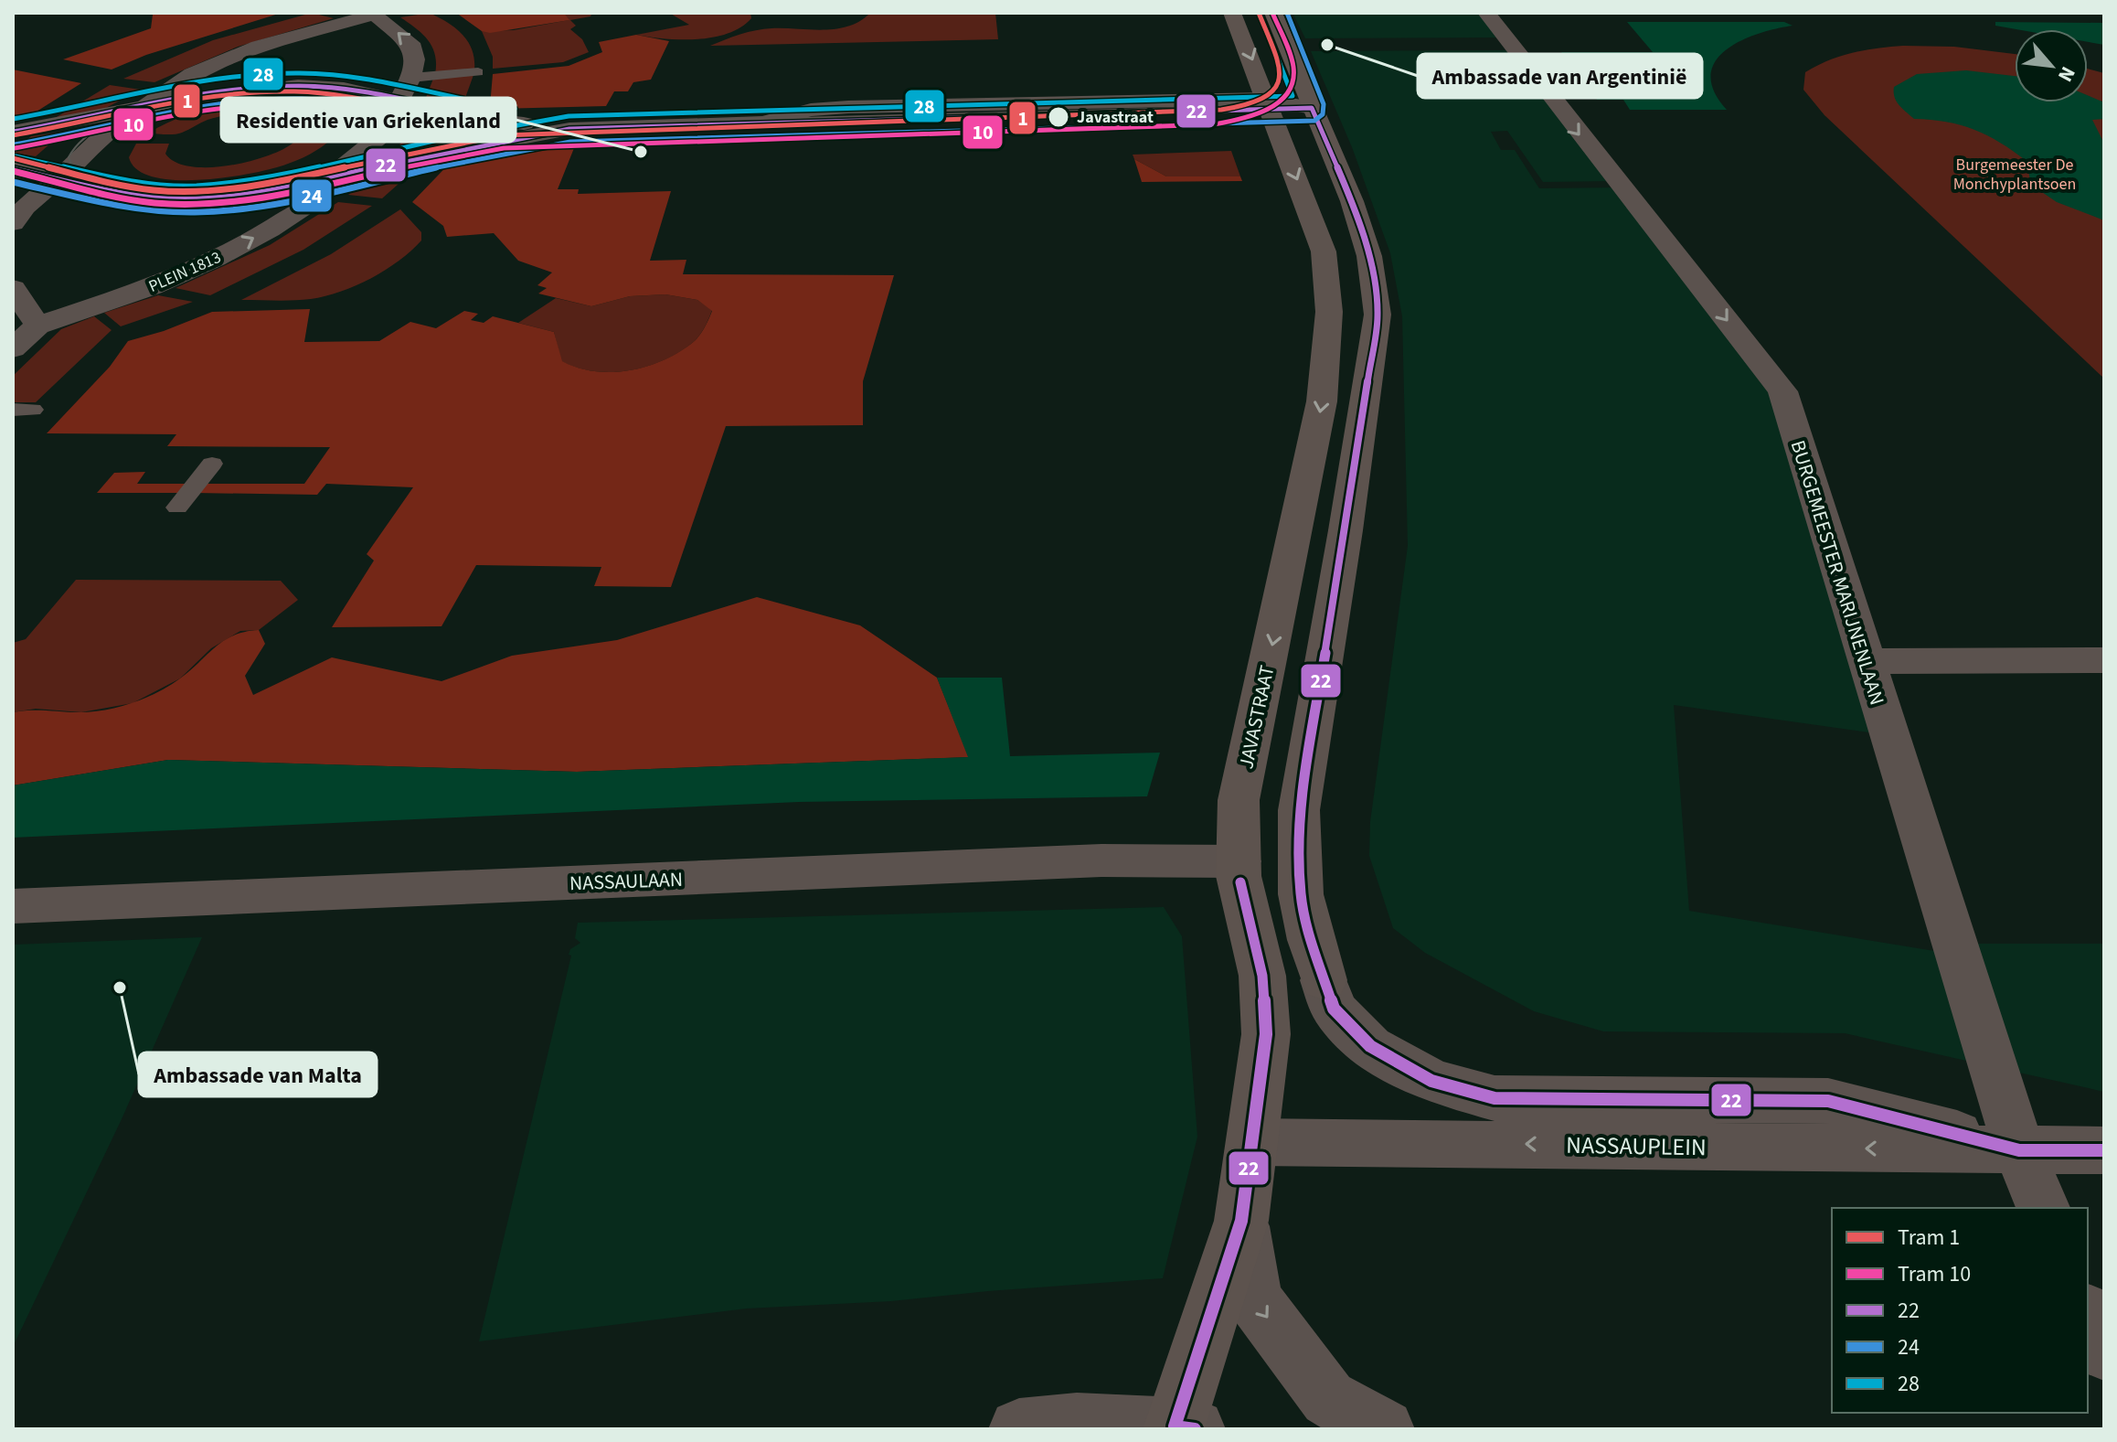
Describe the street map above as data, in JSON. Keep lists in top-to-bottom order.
{
  "streets": {
    "street": [
      "PLEIN 1813",
      "BURGEMEESTER MARIJNENLAAN",
      "JAVASTRAAT",
      "NASSAULAAN",
      "NASSAUPLEIN"
    ]
  },
  "crossings": [
    ["BURGEMEESTER MARIJNENLAAN", "NASSAUPLEIN"],
    ["JAVASTRAAT", "NASSAULAAN"],
    ["JAVASTRAAT", "NASSAUPLEIN"]
  ],
  "one_way": ["BURGEMEESTER MARIJNENLAAN", "JAVASTRAAT"],
  "parks": ["Burgemeester De Monchyplantsoen"],
  "places": [
    "Ambassade van Argentinië",
    "Javastraat",
    "Residentie van Griekenland",
    "Ambassade van Malta"
  ],
  "lines": [
    "tram line 1",
    "tram line 10",
    "transit line 24",
    "transit line 28",
    "transit line 22"
  ],
  "legend": [
    "Tram 1",
    "Tram 10",
    "22",
    "24",
    "28"
  ],
  "north": "bottom right"
}
